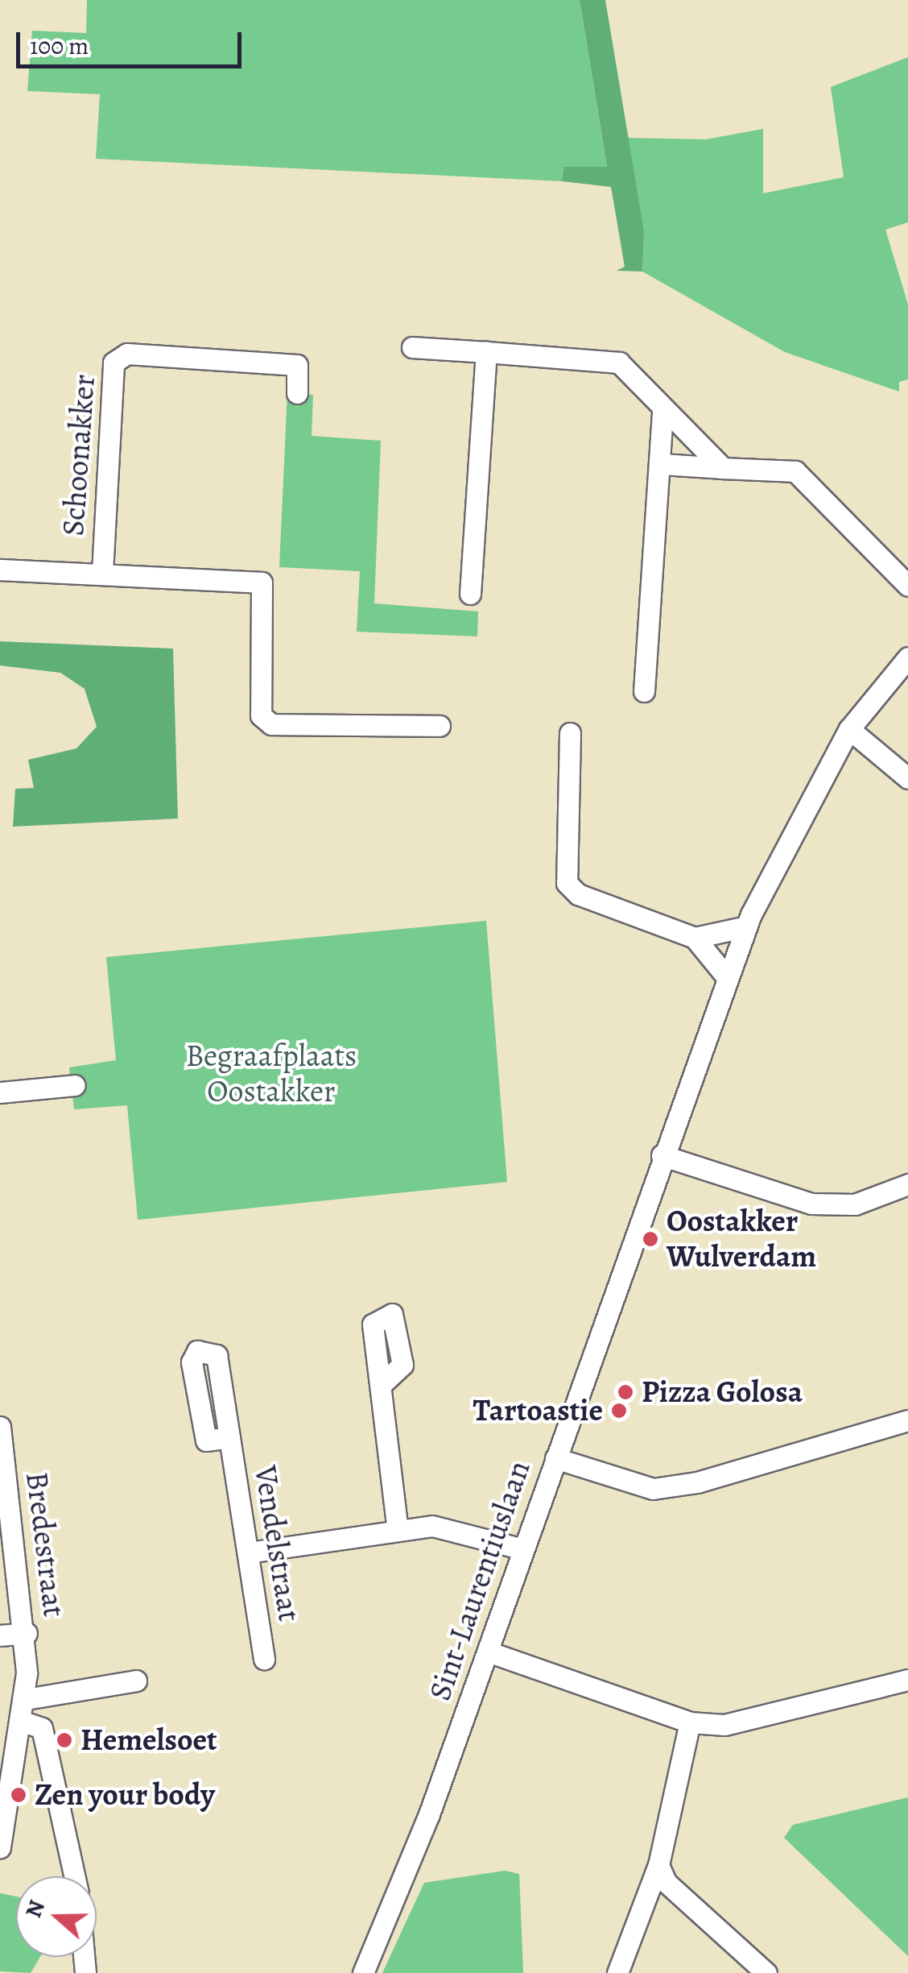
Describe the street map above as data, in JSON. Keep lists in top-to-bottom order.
{
  "streets": {
    "street": [
      "Schoonakker",
      "Vendelstraat",
      "Bredestraat",
      "Sint-Laurentiuslaan"
    ]
  },
  "parks": ["Begraafplaats Oostakker"],
  "places": [
    "Oostakker Wulverdam",
    "Pizza Golosa",
    "Tartoastie",
    "Hemelsoet",
    "Zen your body"
  ],
  "scale_bar": "100 m",
  "north": "left"
}
